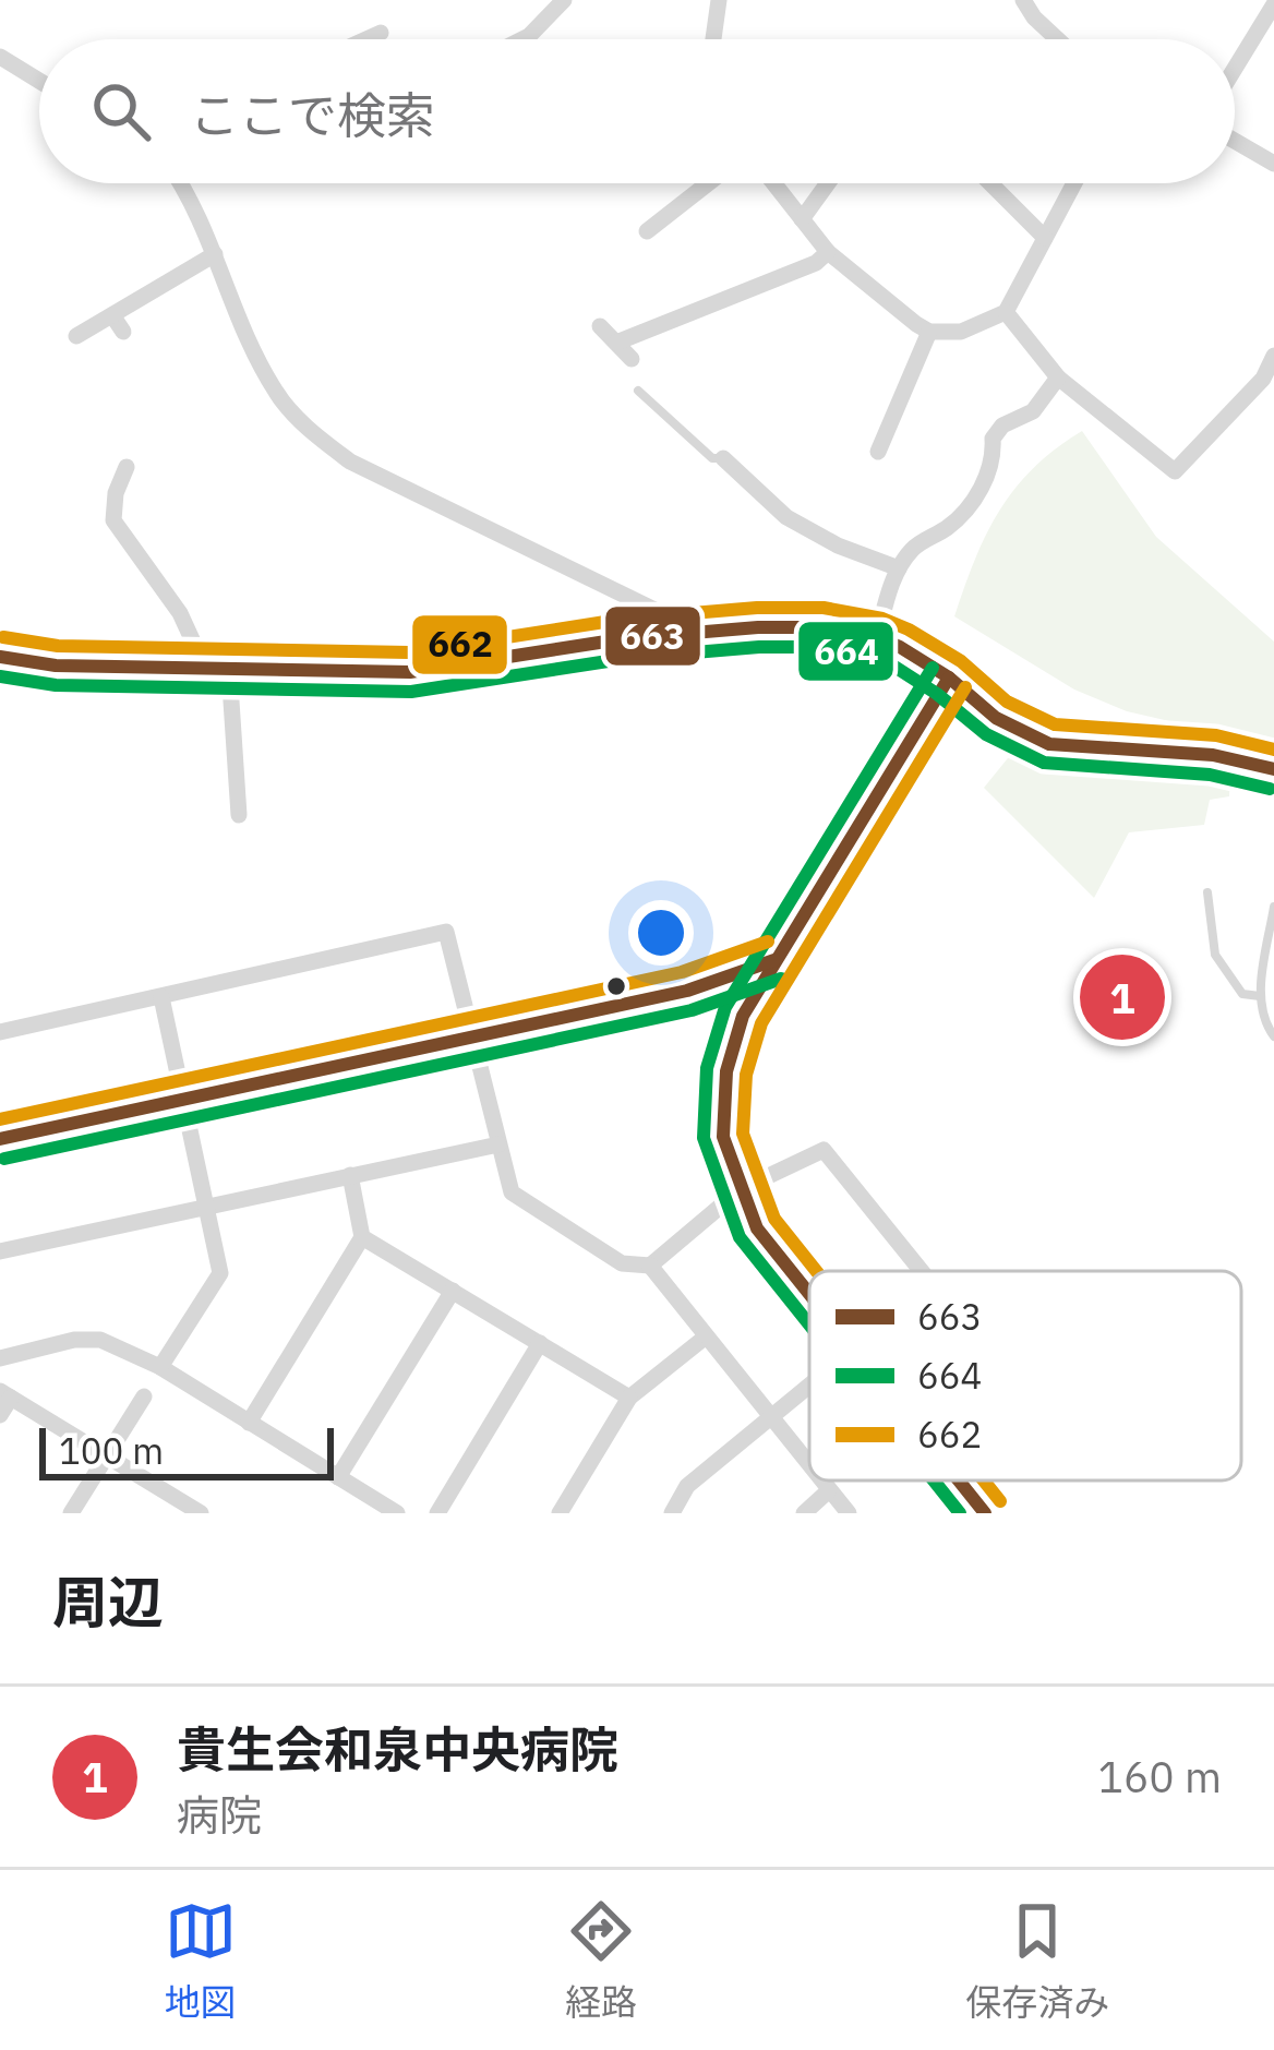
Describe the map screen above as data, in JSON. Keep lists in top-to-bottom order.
{
  "lines": ["transit line 662", "transit line 663", "transit line 664"],
  "legend": ["663", "664", "662"],
  "scale_bar": "100 m",
  "page": {
    "search": "ここで検索",
    "pins": "1",
    "scale": "100 m",
    "heading": "周辺",
    "list": [
      {
        "mark": "1",
        "name": "貴生会和泉中央病院",
        "note": "病院",
        "value": "160 m"
      }
    ],
    "nav": ["地図", "経路", "保存済み"]
  }
}
